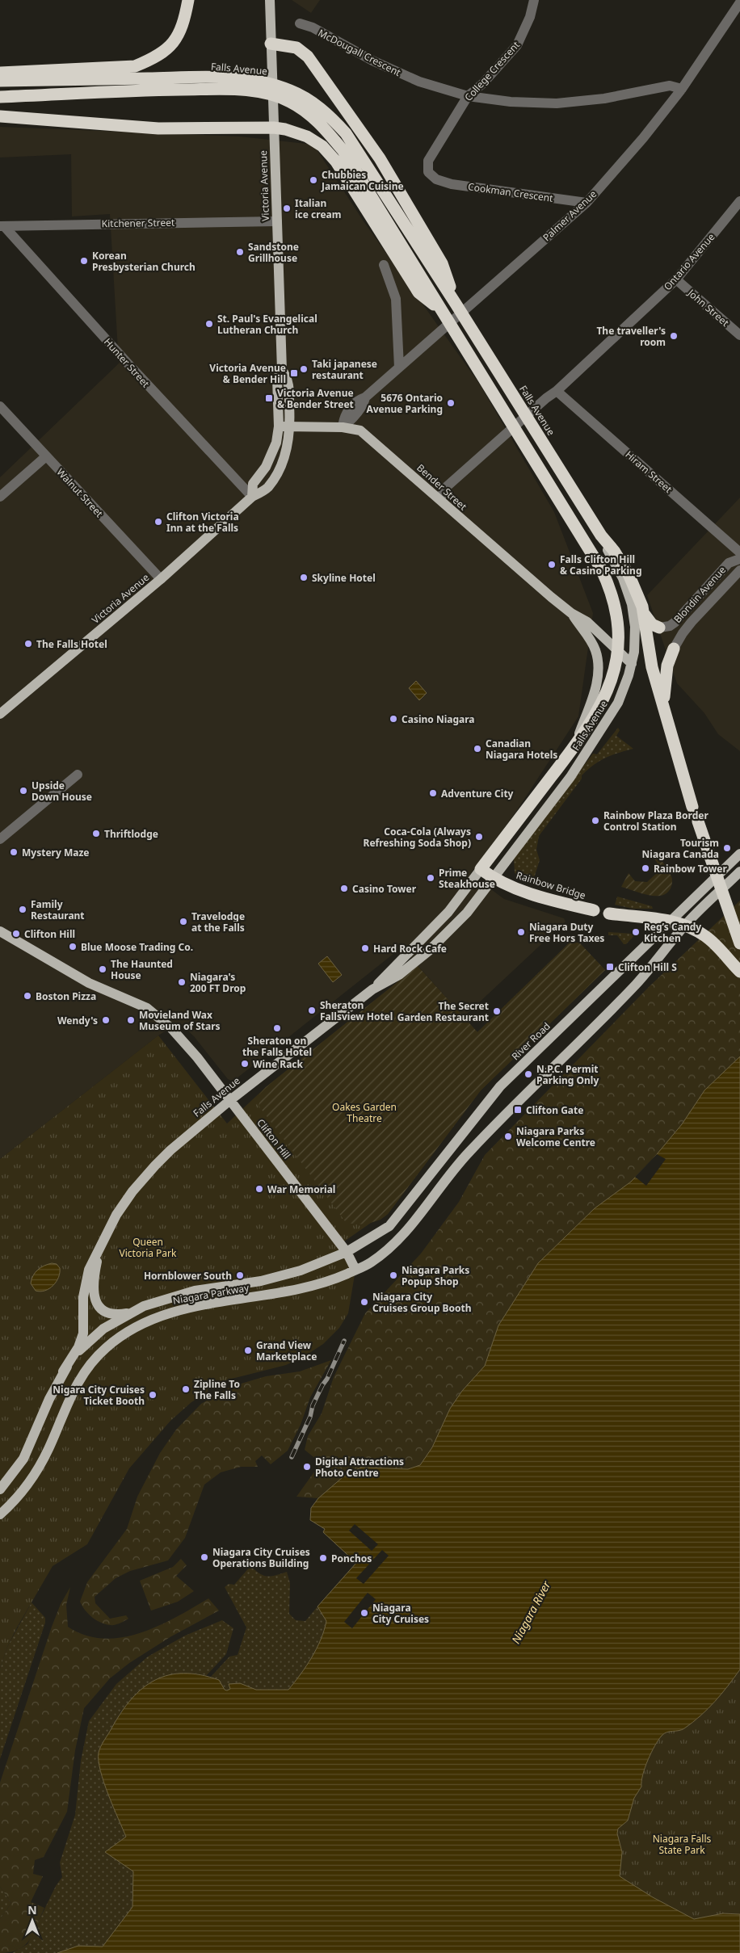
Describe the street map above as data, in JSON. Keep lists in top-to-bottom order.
{
  "streets": {
    "highway": ["Falls Avenue", "Rainbow Bridge"],
    "main road": [
      "Victoria Avenue",
      "Bender Street",
      "River Road",
      "Clifton Hill",
      "Niagara Parkway"
    ],
    "street": [
      "McDougall Crescent",
      "College Crescent",
      "Cookman Crescent",
      "Palmer Avenue",
      "Kitchener Street",
      "Ontario Avenue",
      "John Street",
      "Hunter Street",
      "Hiram Street",
      "Walnut Street",
      "Blondin Avenue"
    ]
  },
  "crossings": [
    ["McDougall Crescent", "College Crescent"],
    ["McDougall Crescent", "Palmer Avenue"],
    ["Falls Avenue", "Bender Street"],
    ["Falls Avenue", "Rainbow Bridge"],
    ["Falls Avenue", "Clifton Hill"],
    ["Falls Avenue", "Niagara Parkway"],
    ["College Crescent", "Cookman Crescent"],
    ["Victoria Avenue", "Kitchener Street"],
    ["Victoria Avenue", "Hunter Street"],
    ["Victoria Avenue", "Bender Street"],
    ["Victoria Avenue", "Walnut Street"],
    ["Cookman Crescent", "Palmer Avenue"],
    ["Palmer Avenue", "Bender Street"],
    ["Kitchener Street", "Hunter Street"],
    ["Ontario Avenue", "John Street"],
    ["Ontario Avenue", "Hiram Street"],
    ["Ontario Avenue", "Bender Street"],
    ["River Road", "Clifton Hill"],
    ["River Road", "Niagara Parkway"],
    ["Clifton Hill", "Niagara Parkway"]
  ],
  "water": ["Niagara River"],
  "parks": ["Oakes Garden Theatre", "Queen Victoria Park", "Niagara Falls State Park"],
  "places": {
    "other": [
      "Chubbies Jamaican Cuisine",
      "Italian ice cream",
      "Sandstone Grillhouse",
      "Korean Presbysterian Church",
      "St. Paul's Evangelical Lutheran Church",
      "The traveller's room",
      "Taki japanese restaurant",
      "5676 Ontario Avenue Parking",
      "Clifton Victoria Inn at the Falls",
      "Falls Clifton Hill & Casino Parking",
      "Skyline Hotel",
      "The Falls Hotel",
      "Casino Niagara",
      "Canadian Niagara Hotels",
      "Upside Down House",
      "Adventure City",
      "Rainbow Plaza Border Control Station",
      "Thriftlodge",
      "Coca-Cola (Always Refreshing Soda Shop)",
      "Tourism Niagara Canada",
      "Mystery Maze",
      "Rainbow Tower",
      "Prime Steakhouse",
      "Casino Tower",
      "Family Restaurant",
      "Travelodge at the Falls",
      "Niagara Duty Free Hors Taxes",
      "Reg’s Candy Kitchen",
      "Clifton Hill",
      "Blue Moose Trading Co.",
      "Hard Rock Cafe",
      "The Haunted House",
      "Niagara's 200 FT Drop",
      "Boston Pizza",
      "Sheraton Fallsview Hotel",
      "The Secret Garden Restaurant",
      "Wendy's",
      "Movieland Wax Museum of Stars",
      "Sheraton on the Falls Hotel",
      "Wine Rack",
      "N.P.C. Permit Parking Only",
      "Niagara Parks Welcome Centre",
      "War Memorial",
      "Hornblower South",
      "Niagara Parks Popup Shop",
      "Niagara City Cruises Group Booth",
      "Grand View Marketplace",
      "Zipline To The Falls",
      "Nigara City Cruises Ticket Booth",
      "Digital Attractions Photo Centre",
      "Niagara City Cruises Operations Building",
      "Ponchos",
      "Niagara City Cruises"
    ],
    "transit": [
      "Victoria Avenue & Bender Hill",
      "Victoria Avenue & Bender Street",
      "Clifton Hill S",
      "Clifton Gate"
    ]
  },
  "north": "top"
}
